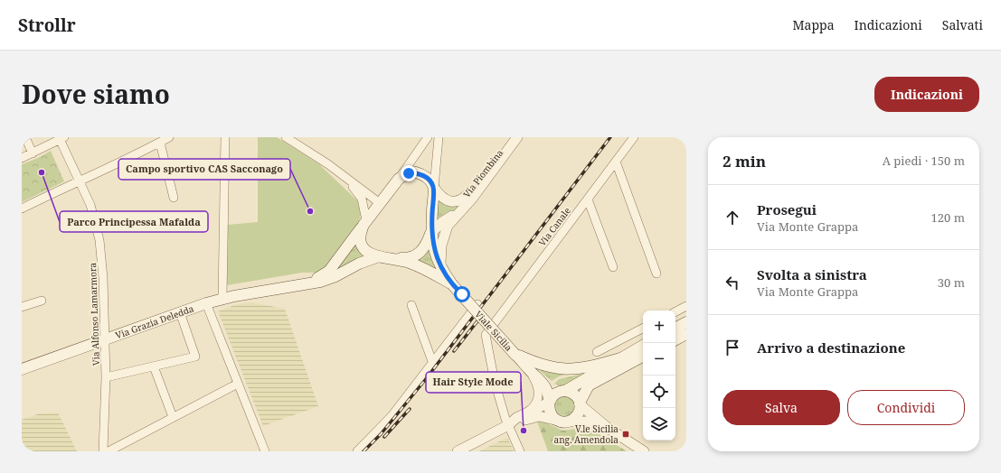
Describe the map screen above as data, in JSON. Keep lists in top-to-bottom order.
{
  "streets": {
    "main road": ["Via Grazia Deledda", "Viale Sicilia"],
    "street": ["Via Piombina", "Via Canale", "Via Alfonso Lamarmora"]
  },
  "crossings": [
    ["Via Piombina", "Via Grazia Deledda"],
    ["Via Alfonso Lamarmora", "Via Grazia Deledda"]
  ],
  "places": {
    "other": ["Parco Principessa Mafalda", "Campo sportivo CAS Sacconago", "Hair Style Mode"],
    "transit": ["V.le Sicilia ang. Amendola"]
  },
  "page": {
    "header": "Strollr",
    "nav": ["Mappa", "Indicazioni", "Salvati"],
    "title": "Dove siamo",
    "buttons": [
      "Indicazioni",
      ["Salva", "Condividi"]
    ],
    "heading": ["2 min", "A piedi · 150 m"],
    "list": [
      ["Prosegui", "Via Monte Grappa", "120 m"],
      ["Svolta a sinistra", "Via Monte Grappa", "30 m"],
      "Arrivo a destinazione"
    ],
    "map_buttons": ["+", "−"]
  }
}
